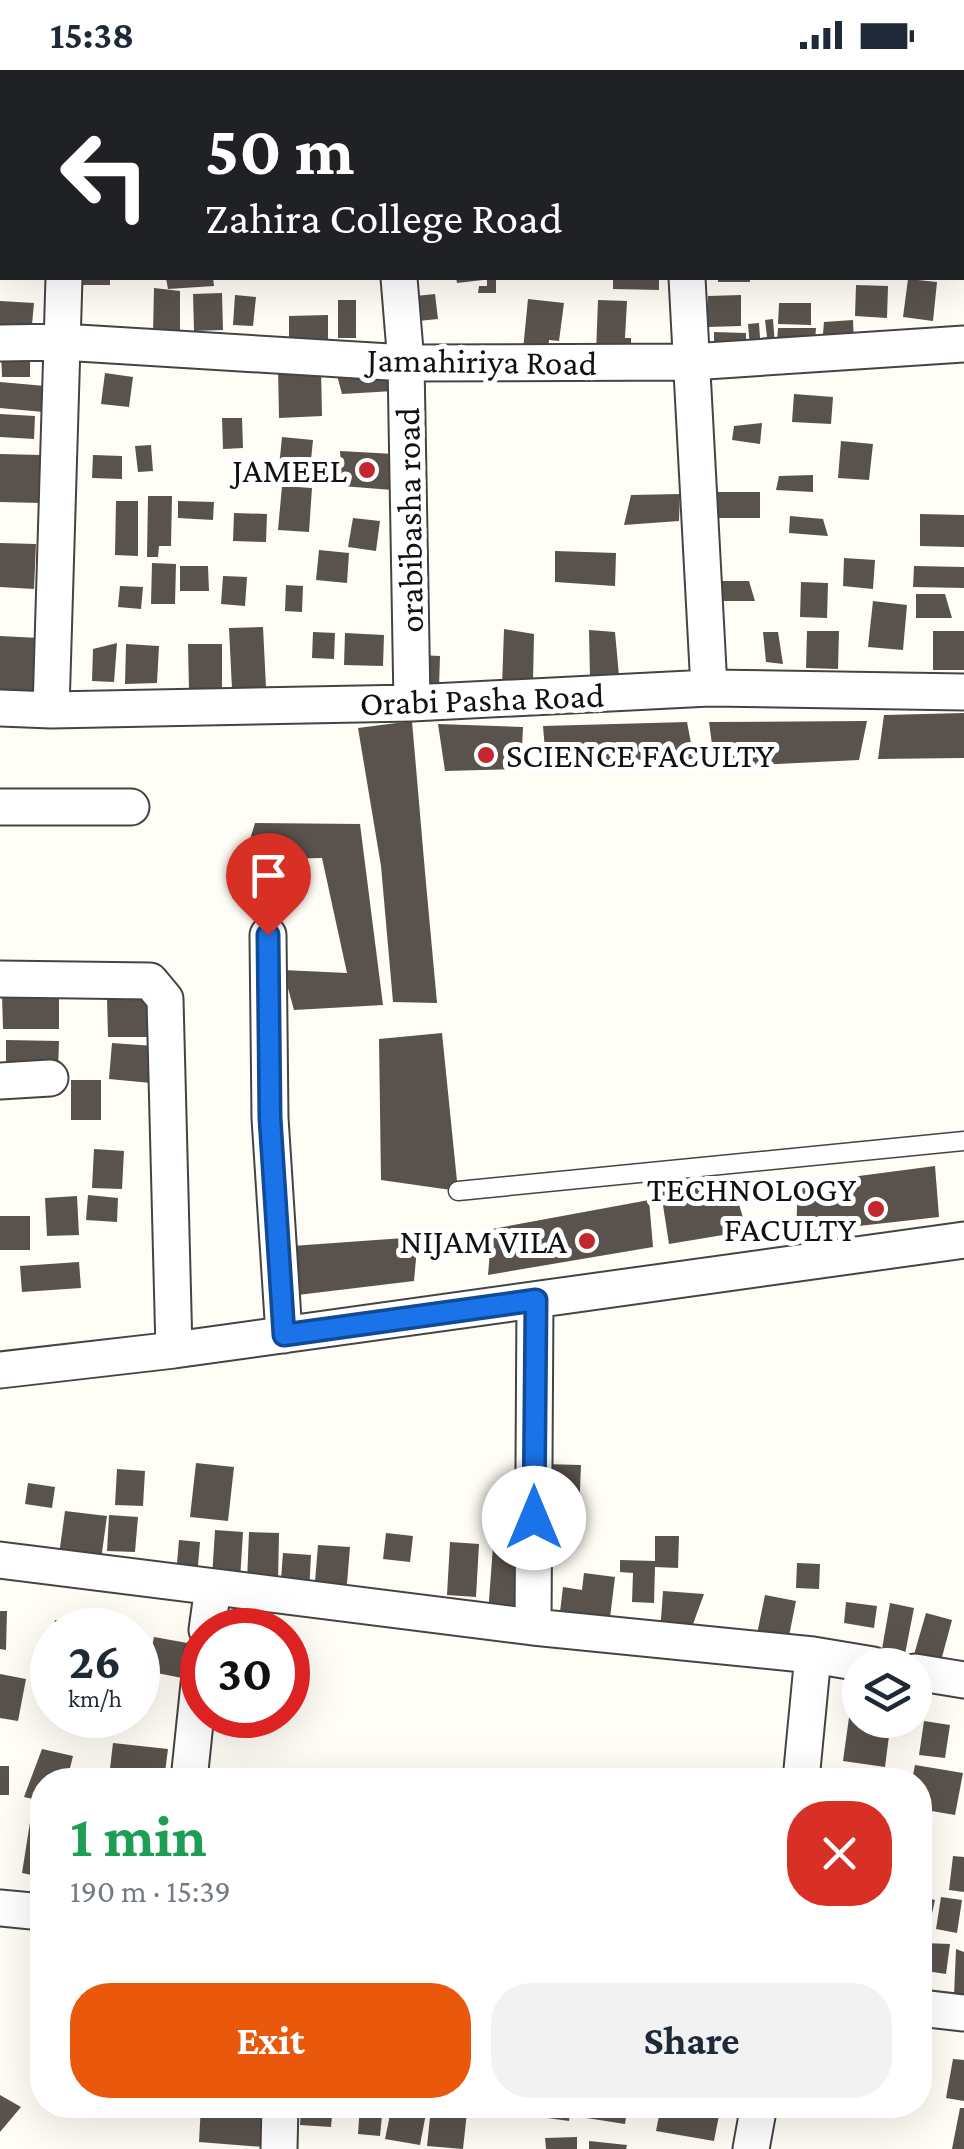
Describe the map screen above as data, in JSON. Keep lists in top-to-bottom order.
{
  "streets": {
    "street": ["Jamahiriya Road", "orabibasha road", "Orabi Pasha Road"]
  },
  "crossings": [
    ["Jamahiriya Road", "orabibasha road"],
    ["orabibasha road", "Orabi Pasha Road"]
  ],
  "places": [
    "JAMEEL",
    "SCIENCE FACULTY",
    "TECHNOLOGY FACULTY",
    "NIJAM VILA"
  ],
  "page": {
    "status": "15:38",
    "turn": ["50 m", "Zahira College Road"],
    "speed": "26 km/h",
    "limit": "30",
    "heading": ["1 min", "190 m · 15:39"],
    "buttons": ["Exit", "Share"]
  }
}
